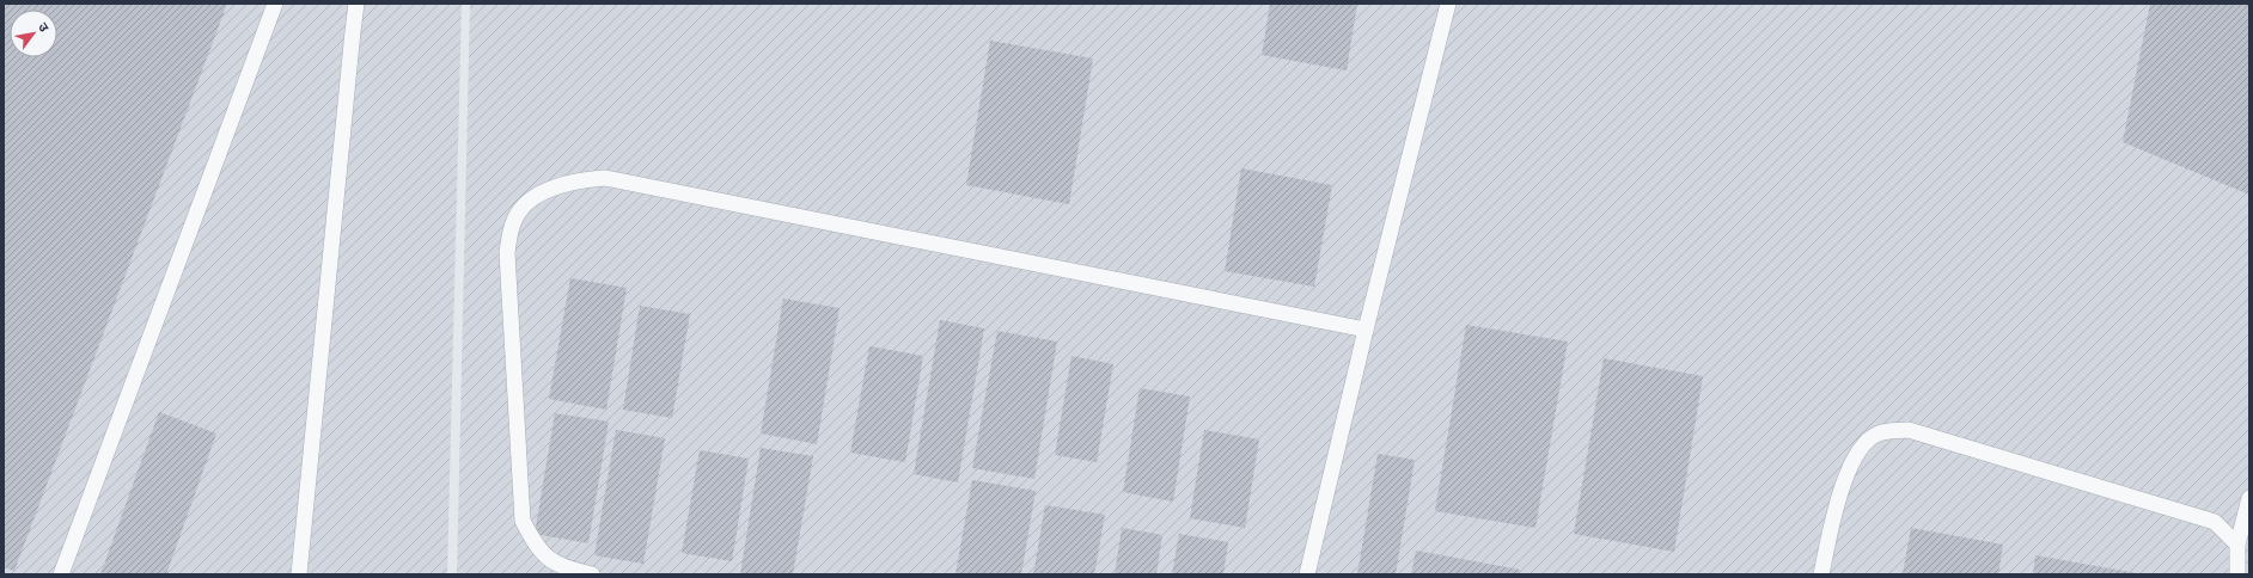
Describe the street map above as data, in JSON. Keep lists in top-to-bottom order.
{
  "north": "top right"
}
